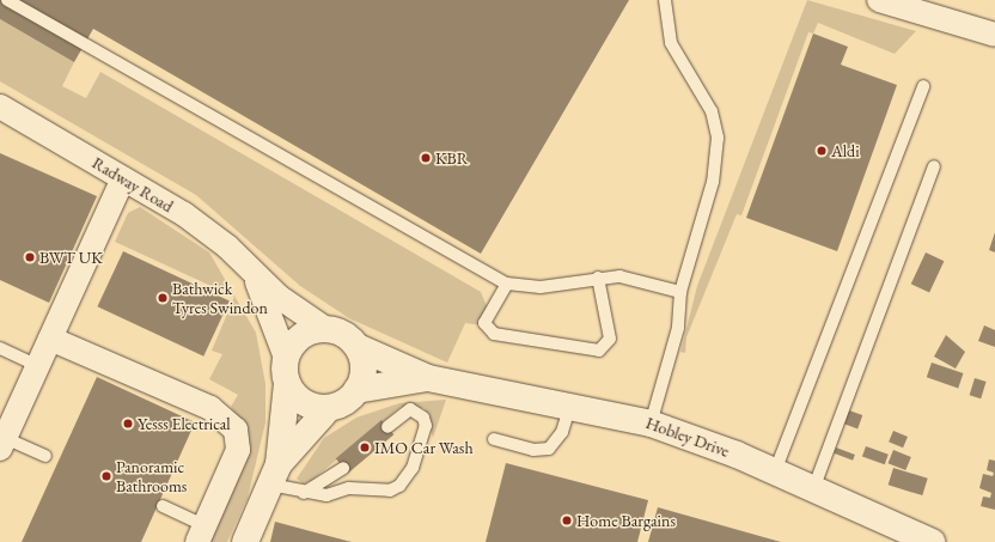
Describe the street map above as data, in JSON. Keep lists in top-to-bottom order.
{
  "streets": {
    "main road": ["Hobley Drive"],
    "street": ["Radway Road"]
  },
  "crossings": [
    ["Radway Road", "Hobley Drive"]
  ],
  "places": [
    "Aldi",
    "KBR",
    "BWT UK",
    "Bathwick Tyres Swindon",
    "Yesss Electrical",
    "IMO Car Wash",
    "Panoramic Bathrooms",
    "Home Bargains"
  ]
}
